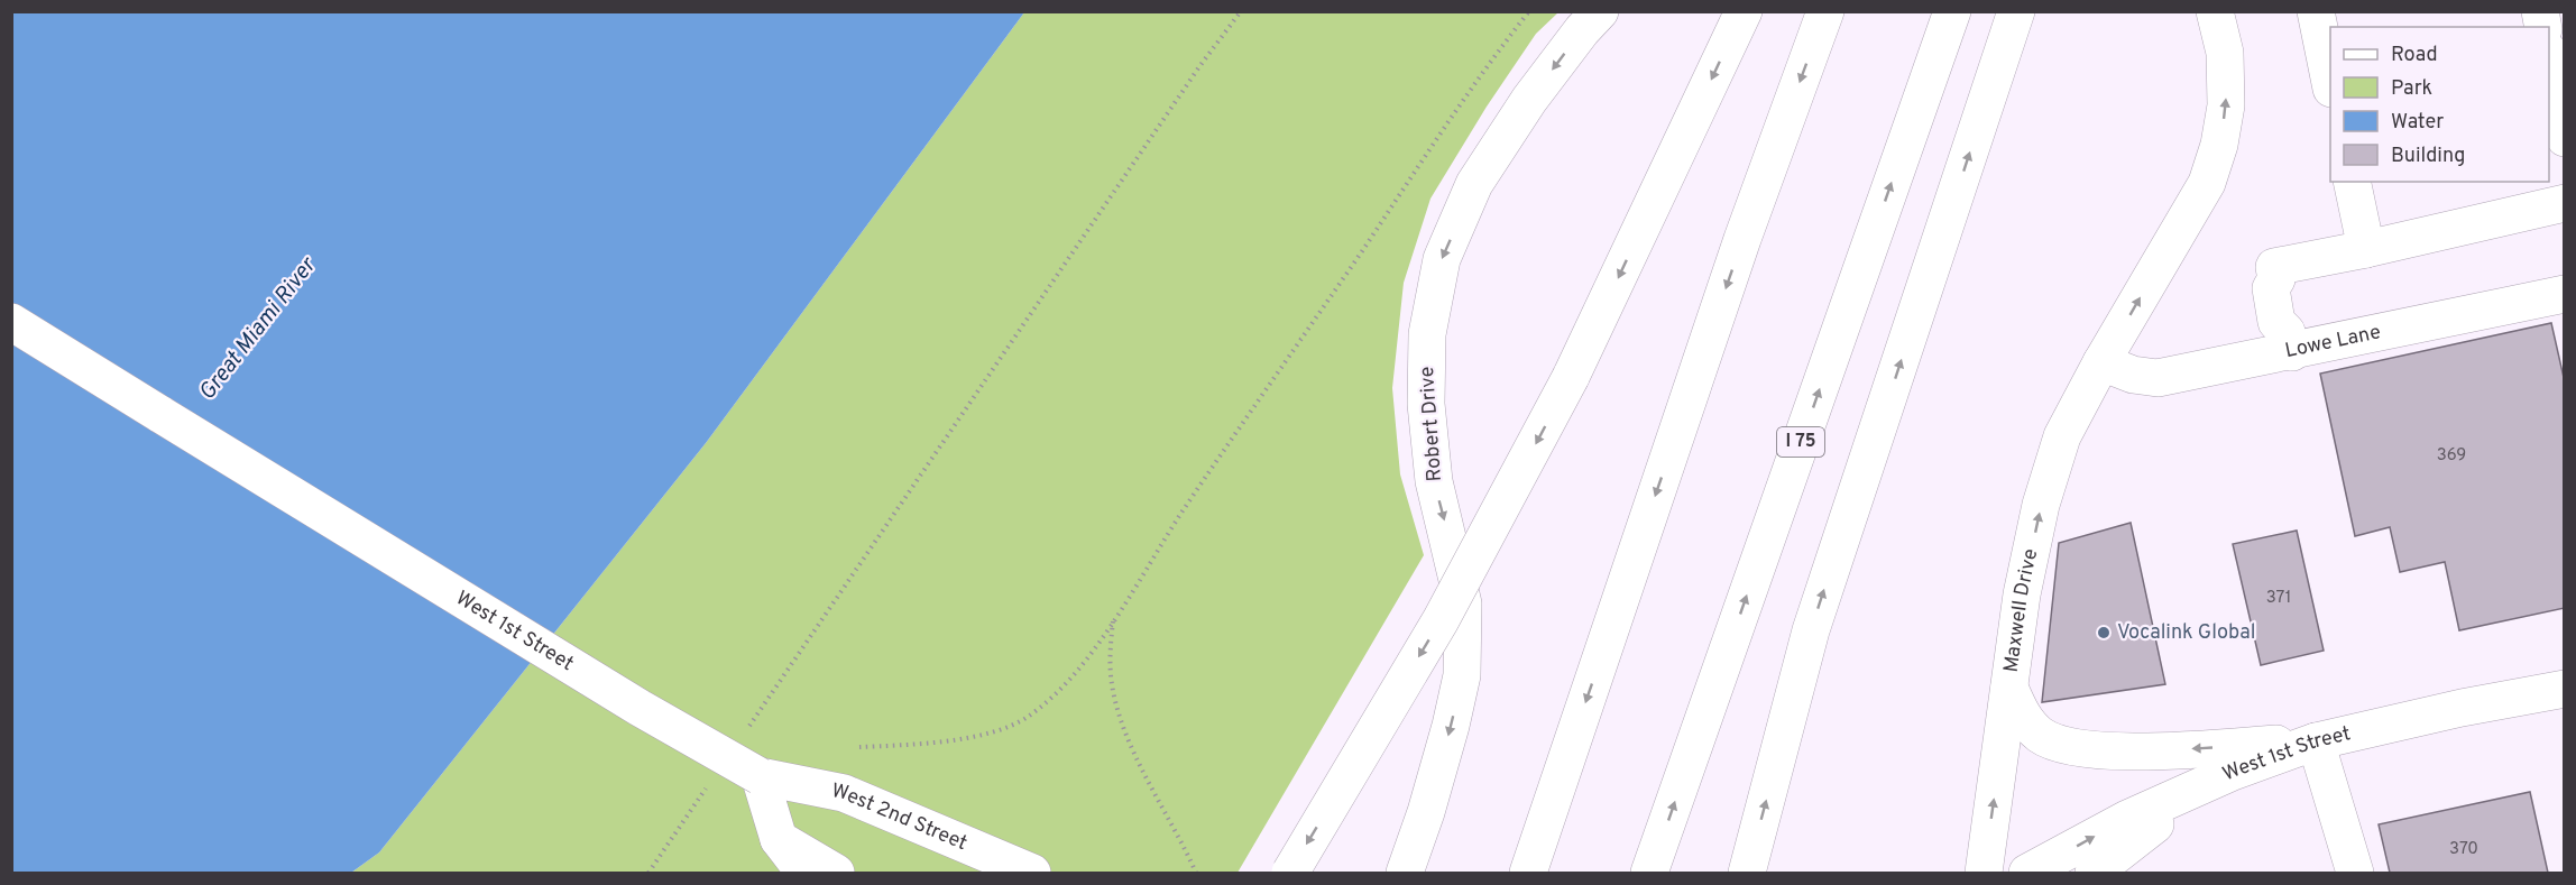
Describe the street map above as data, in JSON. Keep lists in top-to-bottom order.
{
  "streets": {
    "main road": [
      "Lowe Lane",
      "Robert Drive",
      "I 75",
      "Maxwell Drive",
      "West 1st Street",
      "West 2nd Street"
    ]
  },
  "crossings": [
    ["Lowe Lane", "Maxwell Drive"],
    ["West 1st Street", "West 2nd Street"]
  ],
  "water": ["Great Miami River"],
  "places": ["Vocalink Global"],
  "house_numbers": ["369", "371", "370"],
  "legend": [
    "Road",
    "Park",
    "Water",
    "Building"
  ]
}
